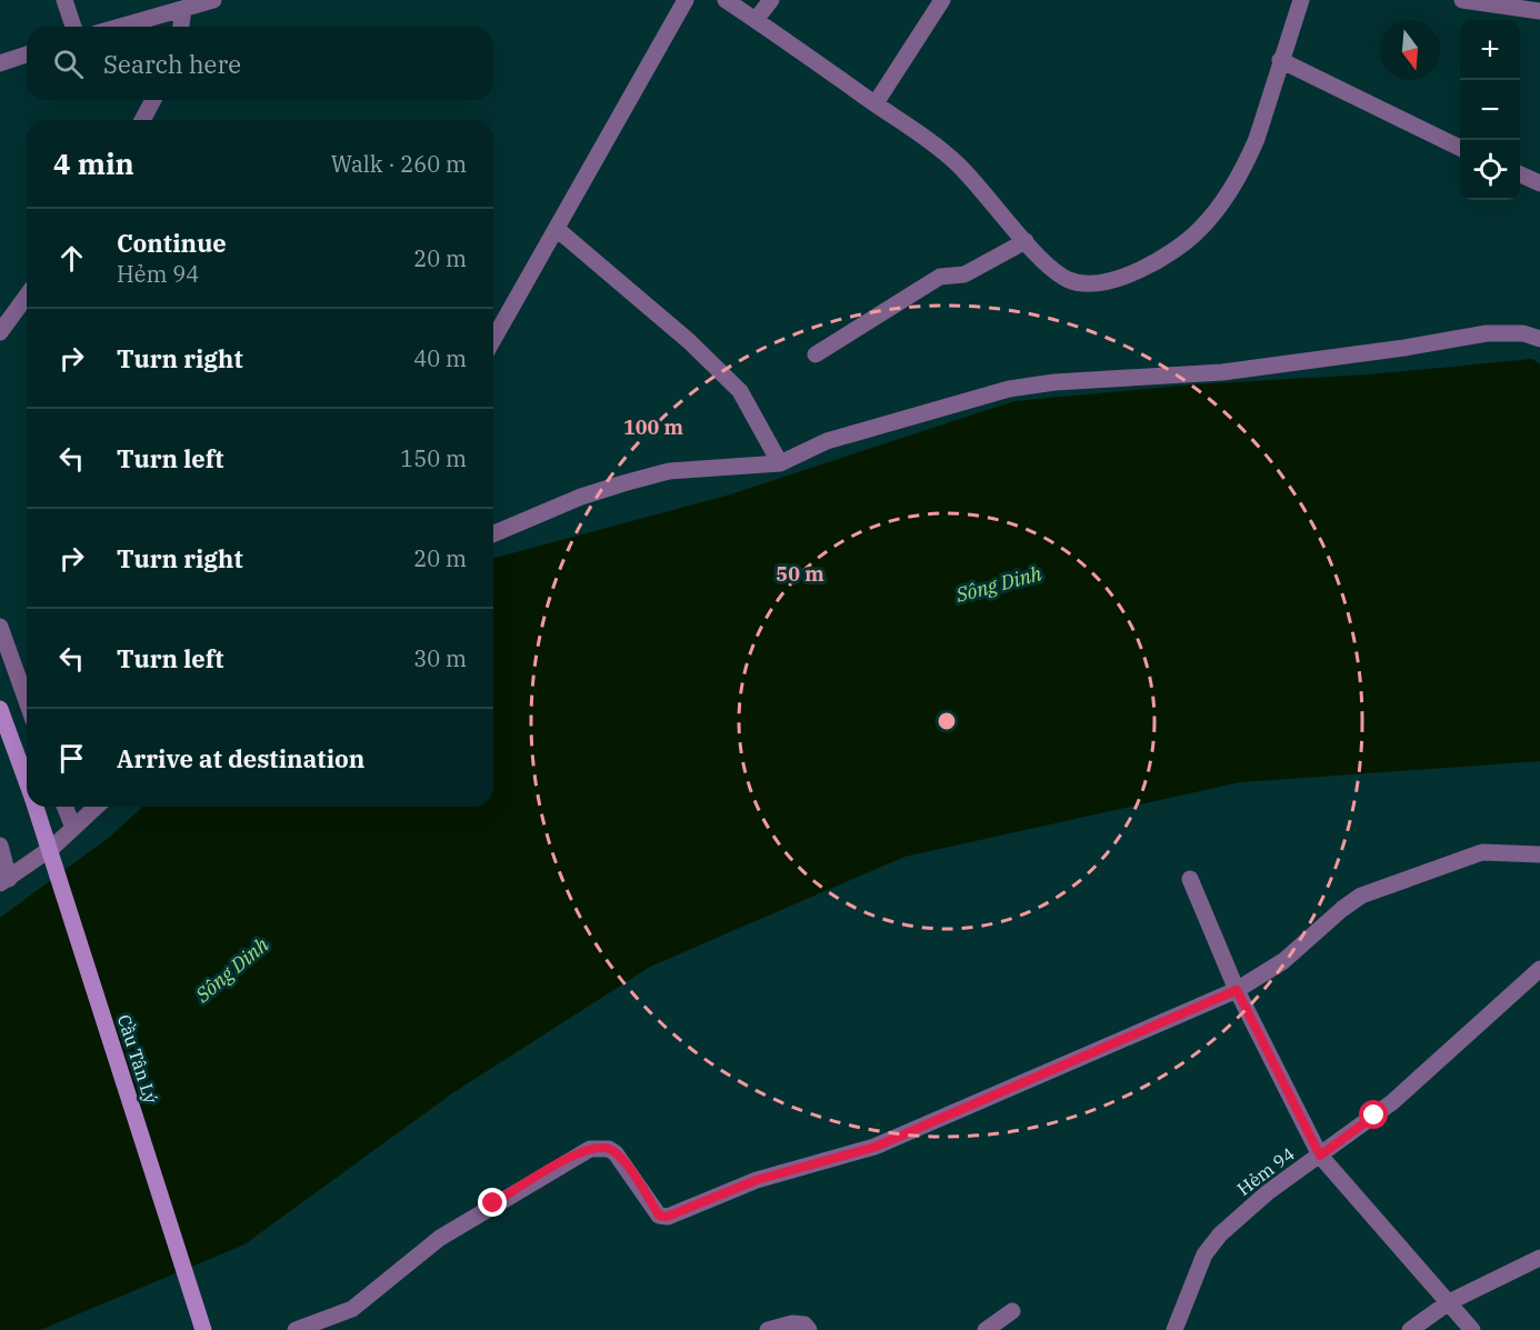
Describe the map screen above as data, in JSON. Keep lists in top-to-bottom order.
{
  "streets": {
    "main road": ["Cầu Tân Lý"],
    "street": ["Hẻm 94"]
  },
  "water": ["Sông Dinh"],
  "north": "bottom",
  "page": {
    "map_buttons": ["+", "−"],
    "search": "Search here",
    "heading": ["4 min", "Walk · 260 m"],
    "list": [
      ["Continue", "Hẻm 94", "20 m"],
      ["Turn right", "40 m"],
      ["Turn left", "150 m"],
      ["Turn right", "20 m"],
      ["Turn left", "30 m"],
      "Arrive at destination"
    ]
  },
  "rings": ["100 m", "50 m"]
}
